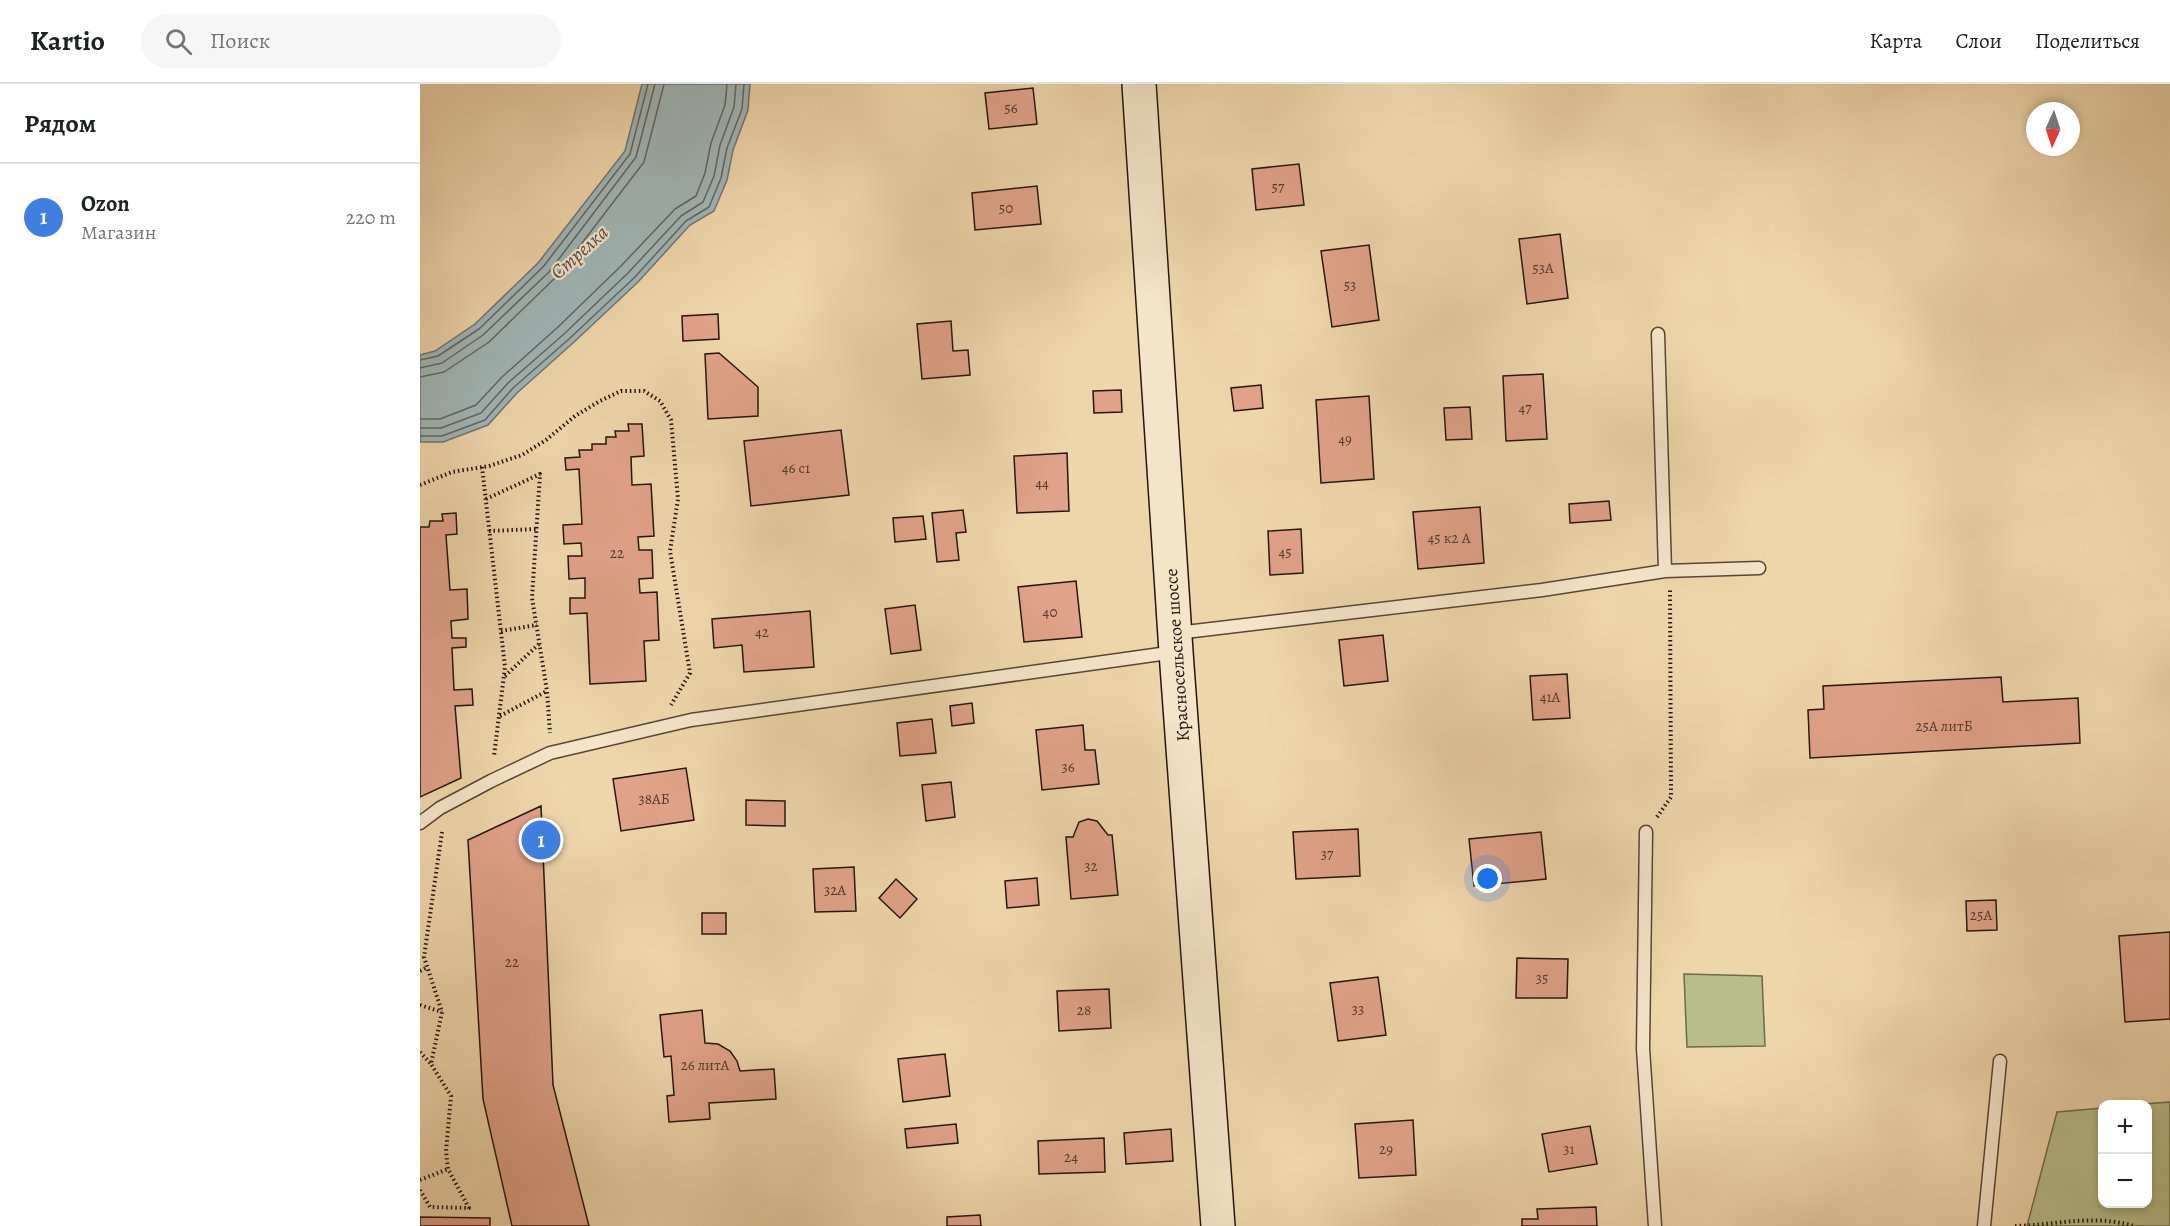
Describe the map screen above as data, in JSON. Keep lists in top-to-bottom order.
{
  "streets": {
    "main road": ["Красносельское шоссе"]
  },
  "water": ["Стрелка"],
  "house_numbers": [
    "56",
    "57",
    "50",
    "53А",
    "53",
    "47",
    "49",
    "46 с1",
    "44",
    "45 к2 А",
    "45",
    "22",
    "40",
    "42",
    "41А",
    "25А литБ",
    "36",
    "38АБ",
    "37",
    "32",
    "32А",
    "25А",
    "22",
    "35",
    "33",
    "28",
    "26 литА",
    "29",
    "31",
    "24"
  ],
  "north": "bottom",
  "page": {
    "header": "Kartio",
    "search": "Поиск",
    "nav": ["Карта", "Слои", "Поделиться"],
    "heading": "Рядом",
    "list": [
      {
        "mark": "1",
        "name": "Ozon",
        "note": "Магазин",
        "value": "220 m"
      }
    ],
    "pins": "1",
    "map_buttons": ["+", "−"]
  }
}
